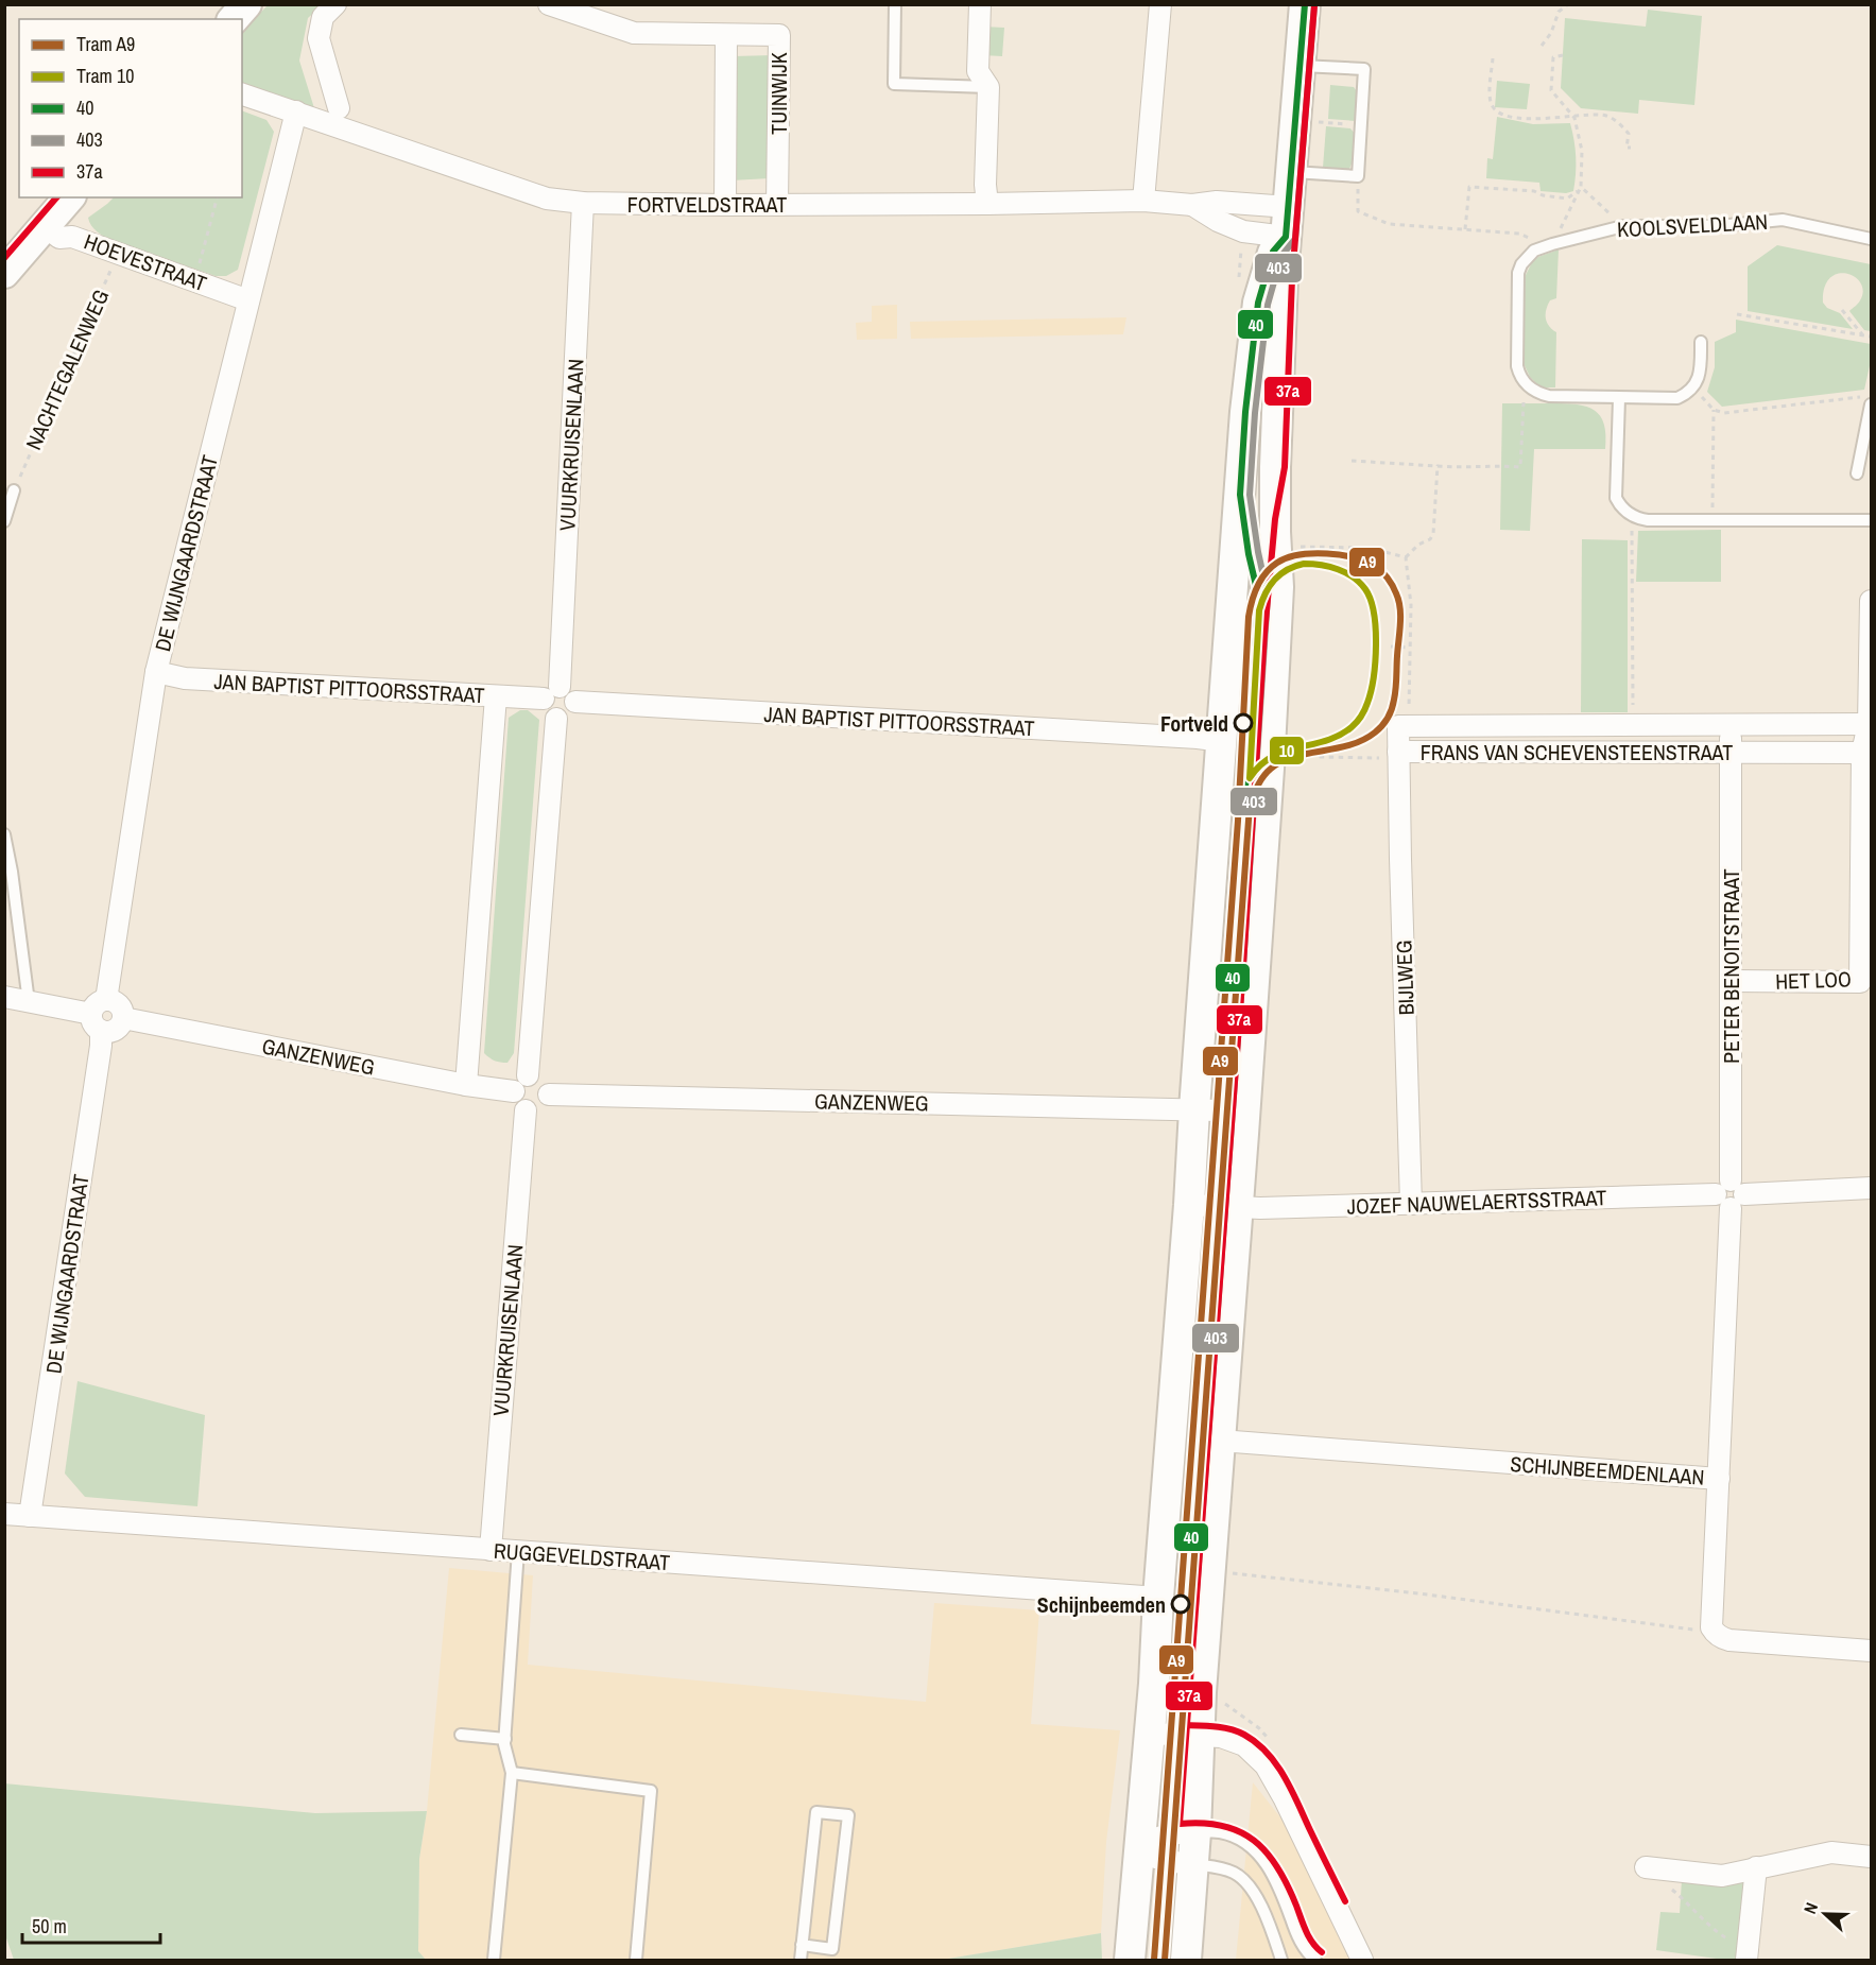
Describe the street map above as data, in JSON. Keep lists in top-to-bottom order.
{
  "streets": {
    "street": [
      "TUINWIJK",
      "FORTVELDSTRAAT",
      "HOEVESTRAAT",
      "VUURKRUISENLAAN",
      "DE WIJNGAARDSTRAAT",
      "JAN BAPTIST PITTOORSSTRAAT",
      "FRANS VAN SCHEVENSTEENSTRAAT",
      "PETER BENOITSTRAAT",
      "BIJLWEG",
      "HET LOO",
      "GANZENWEG",
      "JOZEF NAUWELAERTSSTRAAT",
      "SCHIJNBEEMDENLAAN",
      "RUGGEVELDSTRAAT"
    ],
    "lane": ["KOOLSVELDLAAN"],
    "path": ["NACHTEGALENWEG"]
  },
  "crossings": [
    ["TUINWIJK", "FORTVELDSTRAAT"],
    ["FORTVELDSTRAAT", "VUURKRUISENLAAN"],
    ["FORTVELDSTRAAT", "DE WIJNGAARDSTRAAT"],
    ["HOEVESTRAAT", "NACHTEGALENWEG"],
    ["HOEVESTRAAT", "DE WIJNGAARDSTRAAT"],
    ["VUURKRUISENLAAN", "JAN BAPTIST PITTOORSSTRAAT"],
    ["VUURKRUISENLAAN", "GANZENWEG"],
    ["VUURKRUISENLAAN", "RUGGEVELDSTRAAT"],
    ["DE WIJNGAARDSTRAAT", "JAN BAPTIST PITTOORSSTRAAT"],
    ["DE WIJNGAARDSTRAAT", "GANZENWEG"],
    ["DE WIJNGAARDSTRAAT", "RUGGEVELDSTRAAT"],
    ["FRANS VAN SCHEVENSTEENSTRAAT", "PETER BENOITSTRAAT"],
    ["FRANS VAN SCHEVENSTEENSTRAAT", "BIJLWEG"],
    ["FRANS VAN SCHEVENSTEENSTRAAT", "HET LOO"],
    ["PETER BENOITSTRAAT", "HET LOO"],
    ["PETER BENOITSTRAAT", "JOZEF NAUWELAERTSSTRAAT"],
    ["PETER BENOITSTRAAT", "SCHIJNBEEMDENLAAN"],
    ["BIJLWEG", "JOZEF NAUWELAERTSSTRAAT"]
  ],
  "places": ["Fortveld", "Schijnbeemden"],
  "lines": [
    "transit line 40",
    "transit line 403",
    "transit line 37a",
    "tram line A9",
    "tram line 10"
  ],
  "legend": [
    "Tram A9",
    "Tram 10",
    "40",
    "403",
    "37a"
  ],
  "scale_bar": "50 m",
  "north": "left"
}
